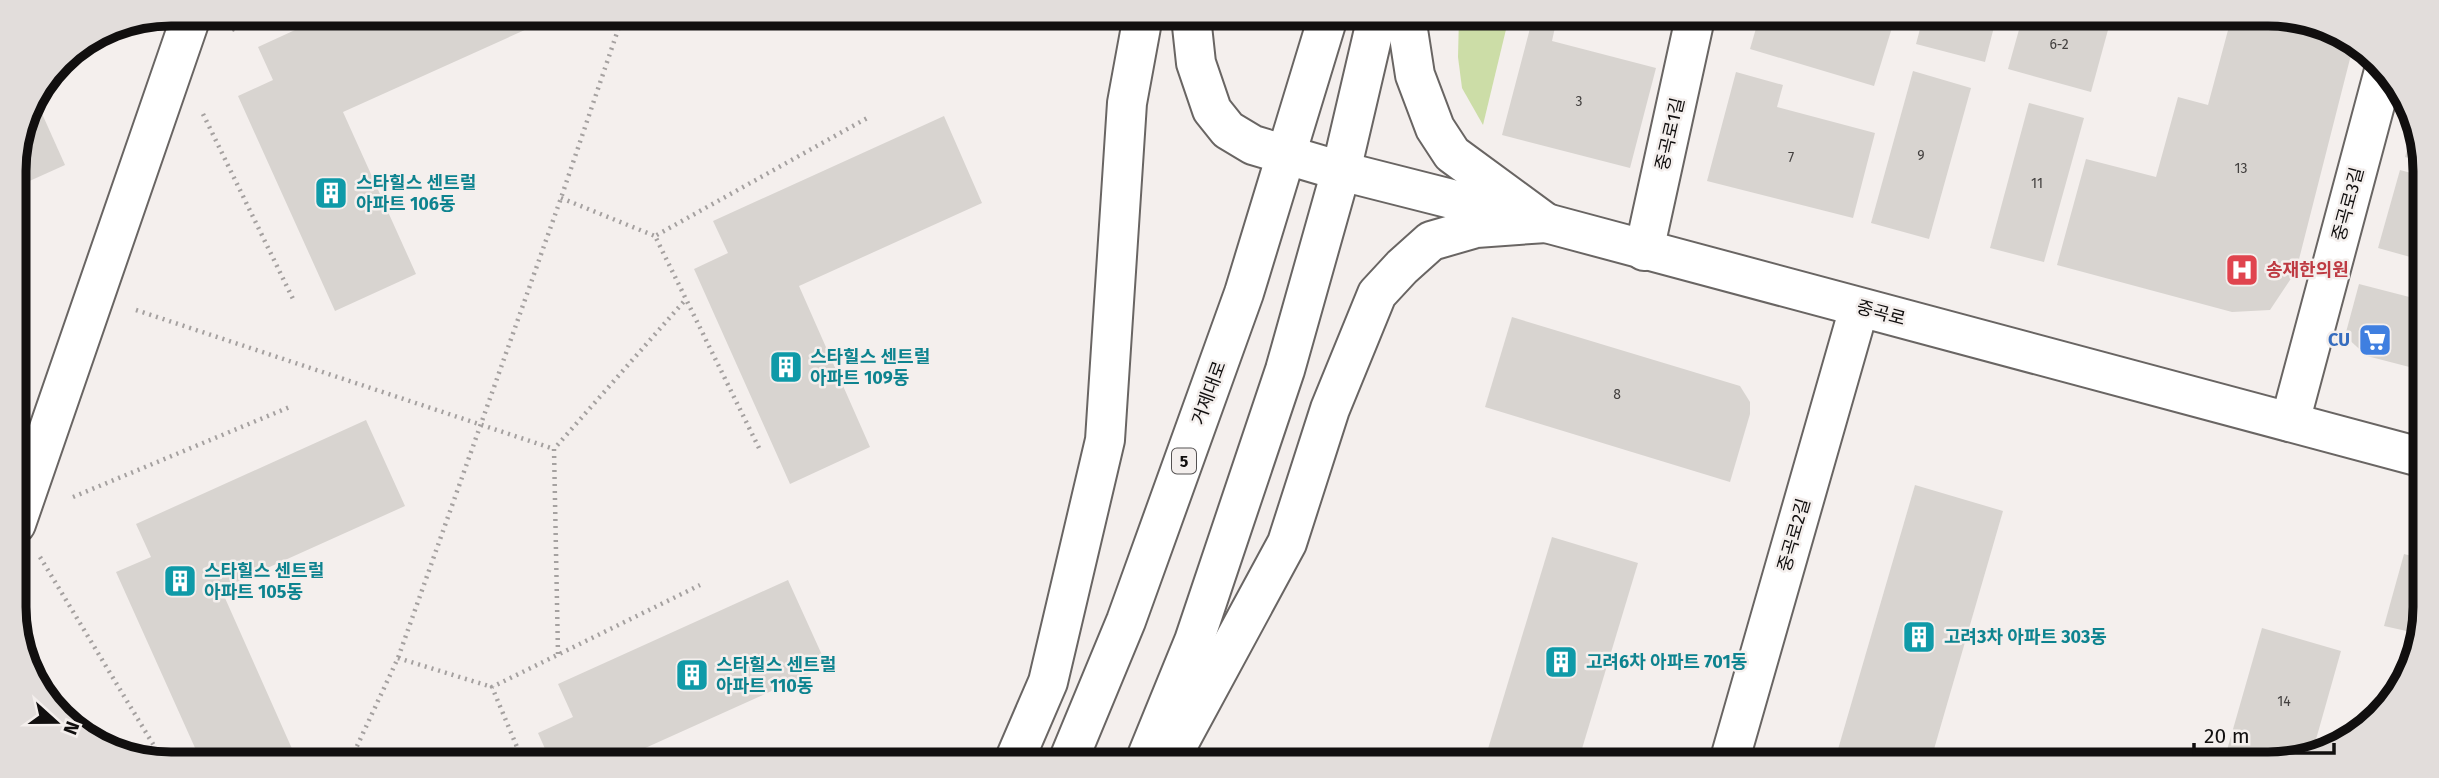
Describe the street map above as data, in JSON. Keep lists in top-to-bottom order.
{
  "streets": {
    "street": [
      "중곡로1길",
      "중곡로3길",
      "중곡로",
      "거제대로",
      "5",
      "중곡로2길"
    ]
  },
  "crossings": [
    ["중곡로1길", "중곡로"],
    ["중곡로3길", "중곡로"],
    ["중곡로", "거제대로"],
    ["중곡로", "중곡로2길"]
  ],
  "places": {
    "building": [
      "스타힐스 센트럴 아파트 106동",
      "스타힐스 센트럴 아파트 109동",
      "스타힐스 센트럴 아파트 105동",
      "고려3차 아파트 303동",
      "고려6차 아파트 701동",
      "스타힐스 센트럴 아파트 110동"
    ],
    "hospital": ["송재한의원"],
    "supermarket": ["CU"]
  },
  "house_numbers": [
    "6-2",
    "3",
    "9",
    "7",
    "13",
    "11",
    "8",
    "14"
  ],
  "scale_bar": "20 m",
  "north": "right"
}
